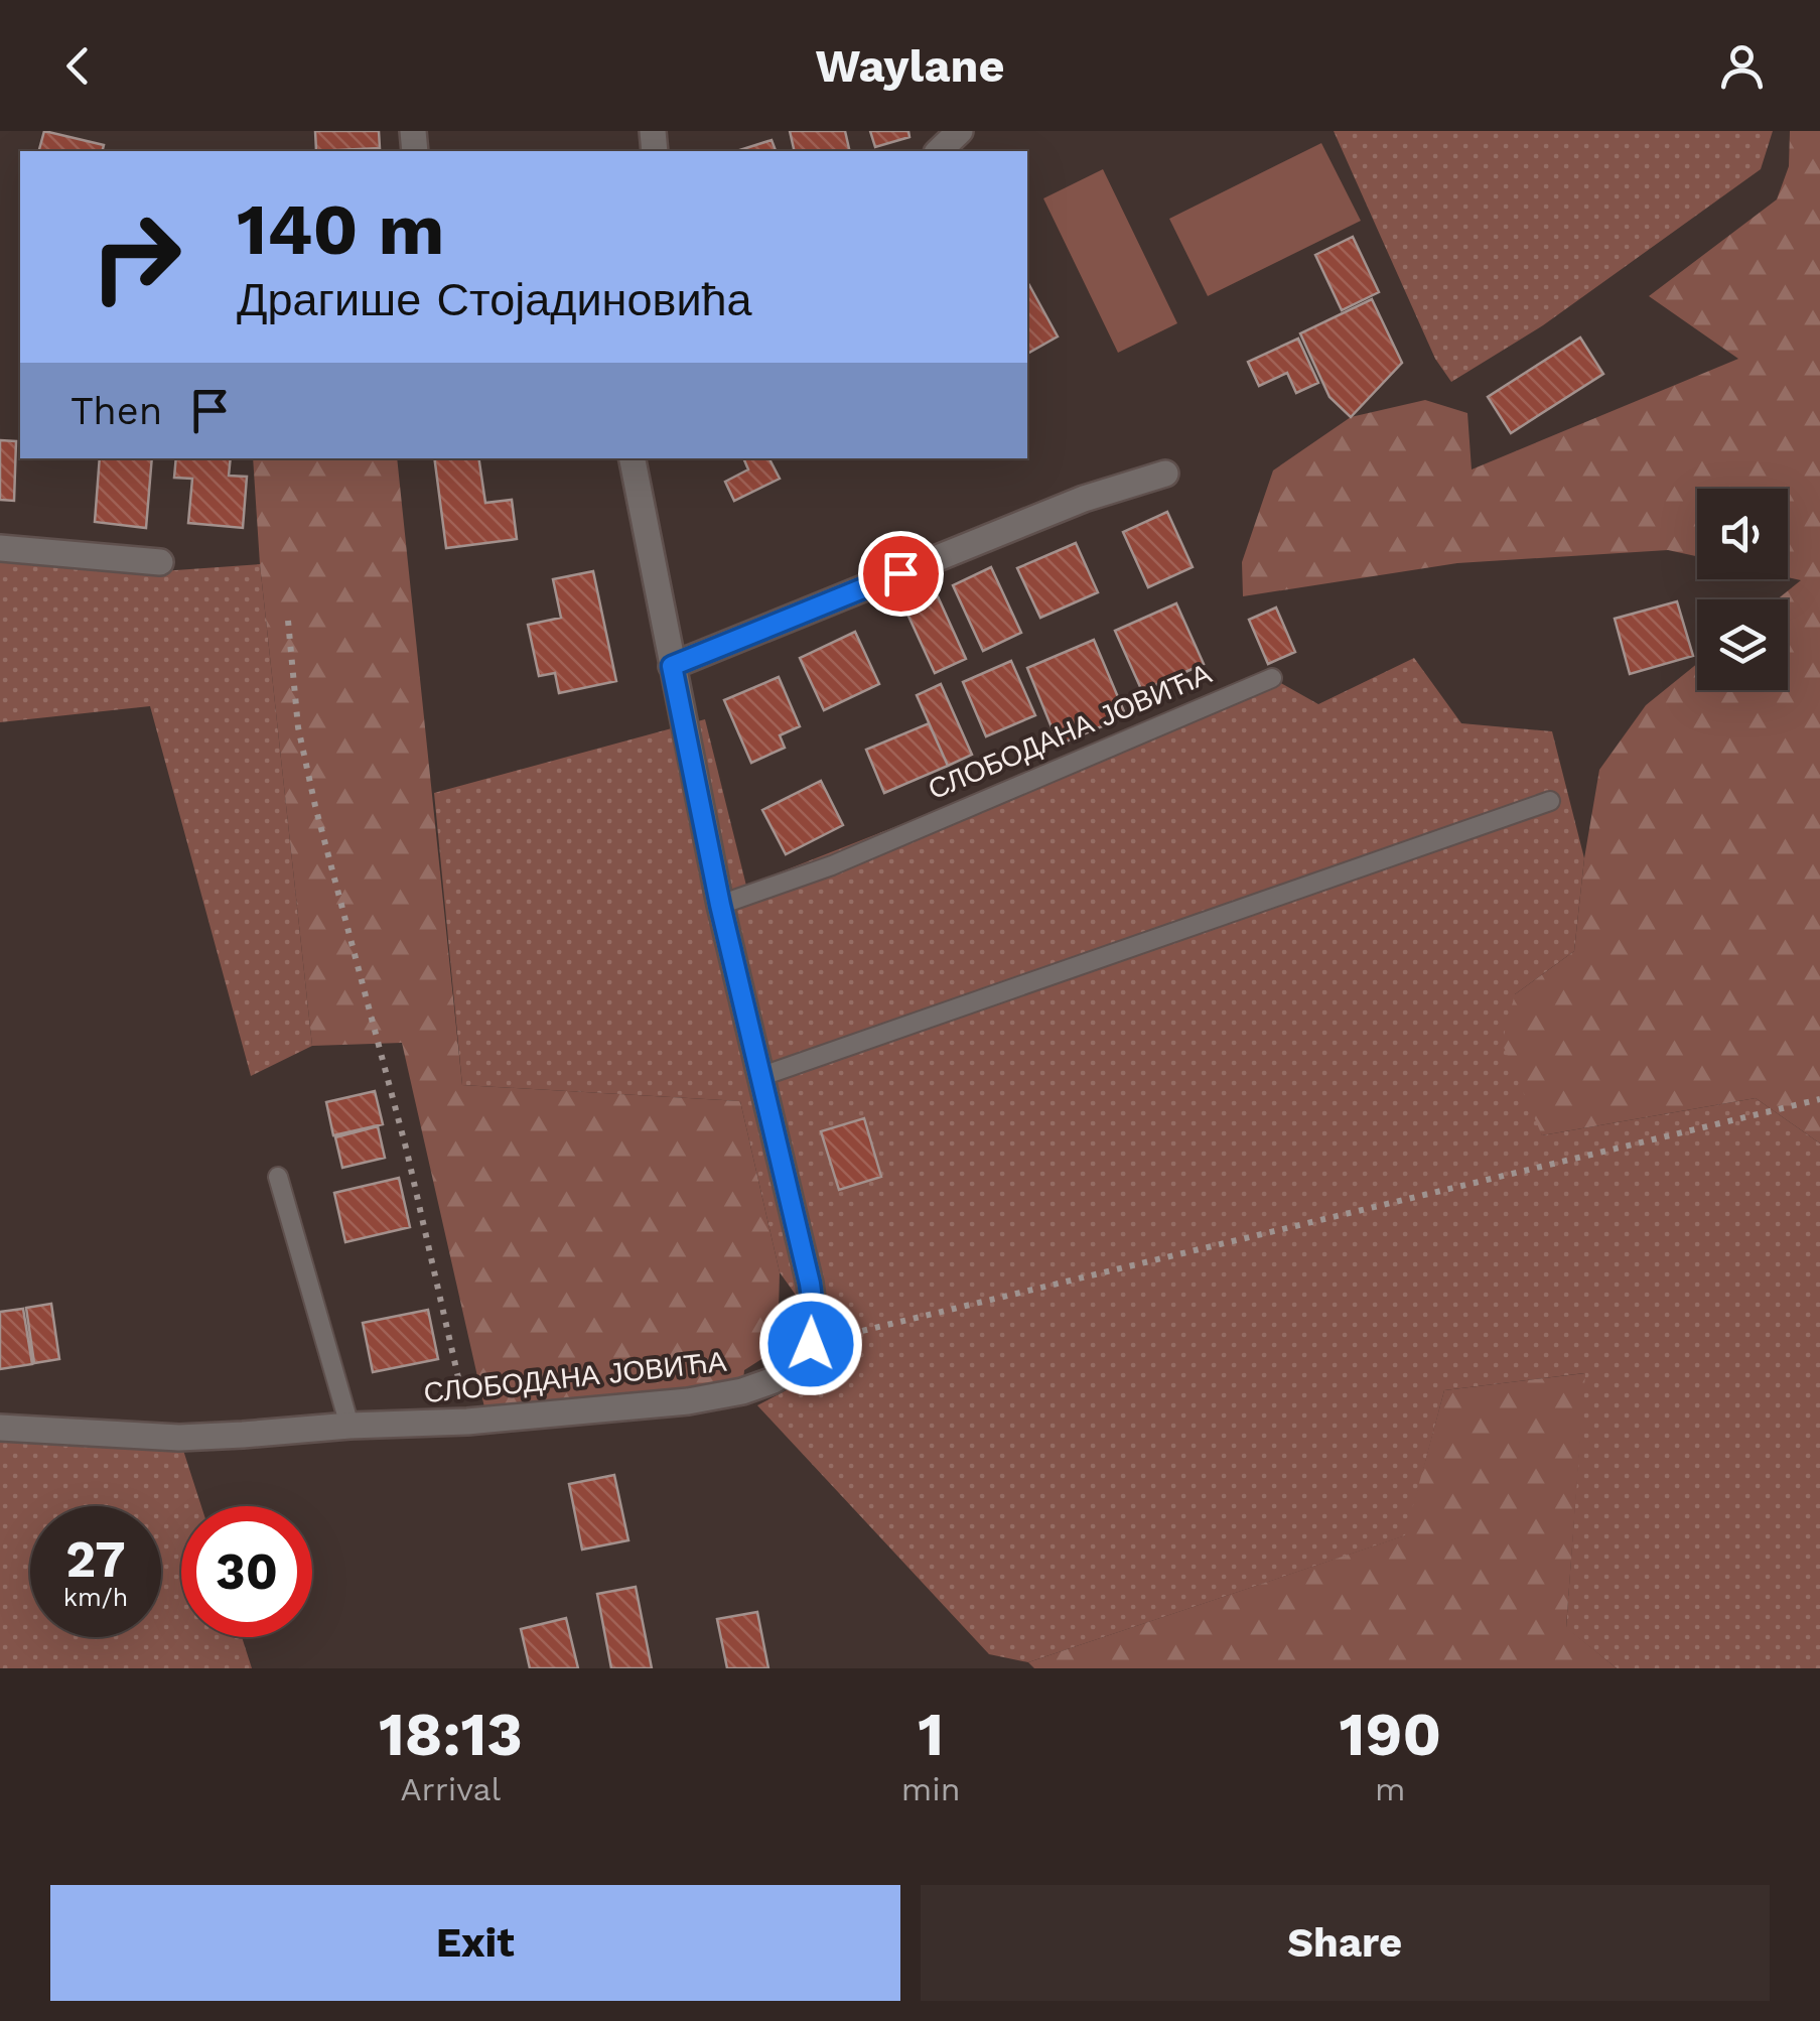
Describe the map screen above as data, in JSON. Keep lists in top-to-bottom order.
{
  "streets": {
    "street": ["СЛОБОДАНА ЈОВИЋА"]
  },
  "page": {
    "header": "Waylane",
    "turn": ["140 m", "Драгише Стојадиновића"],
    "then": "Then",
    "speed": "27 km/h",
    "limit": "30",
    "eta": [
      "18:13",
      "Arrival",
      "1",
      "min",
      "190",
      "m"
    ],
    "buttons": ["Exit", "Share"]
  }
}
